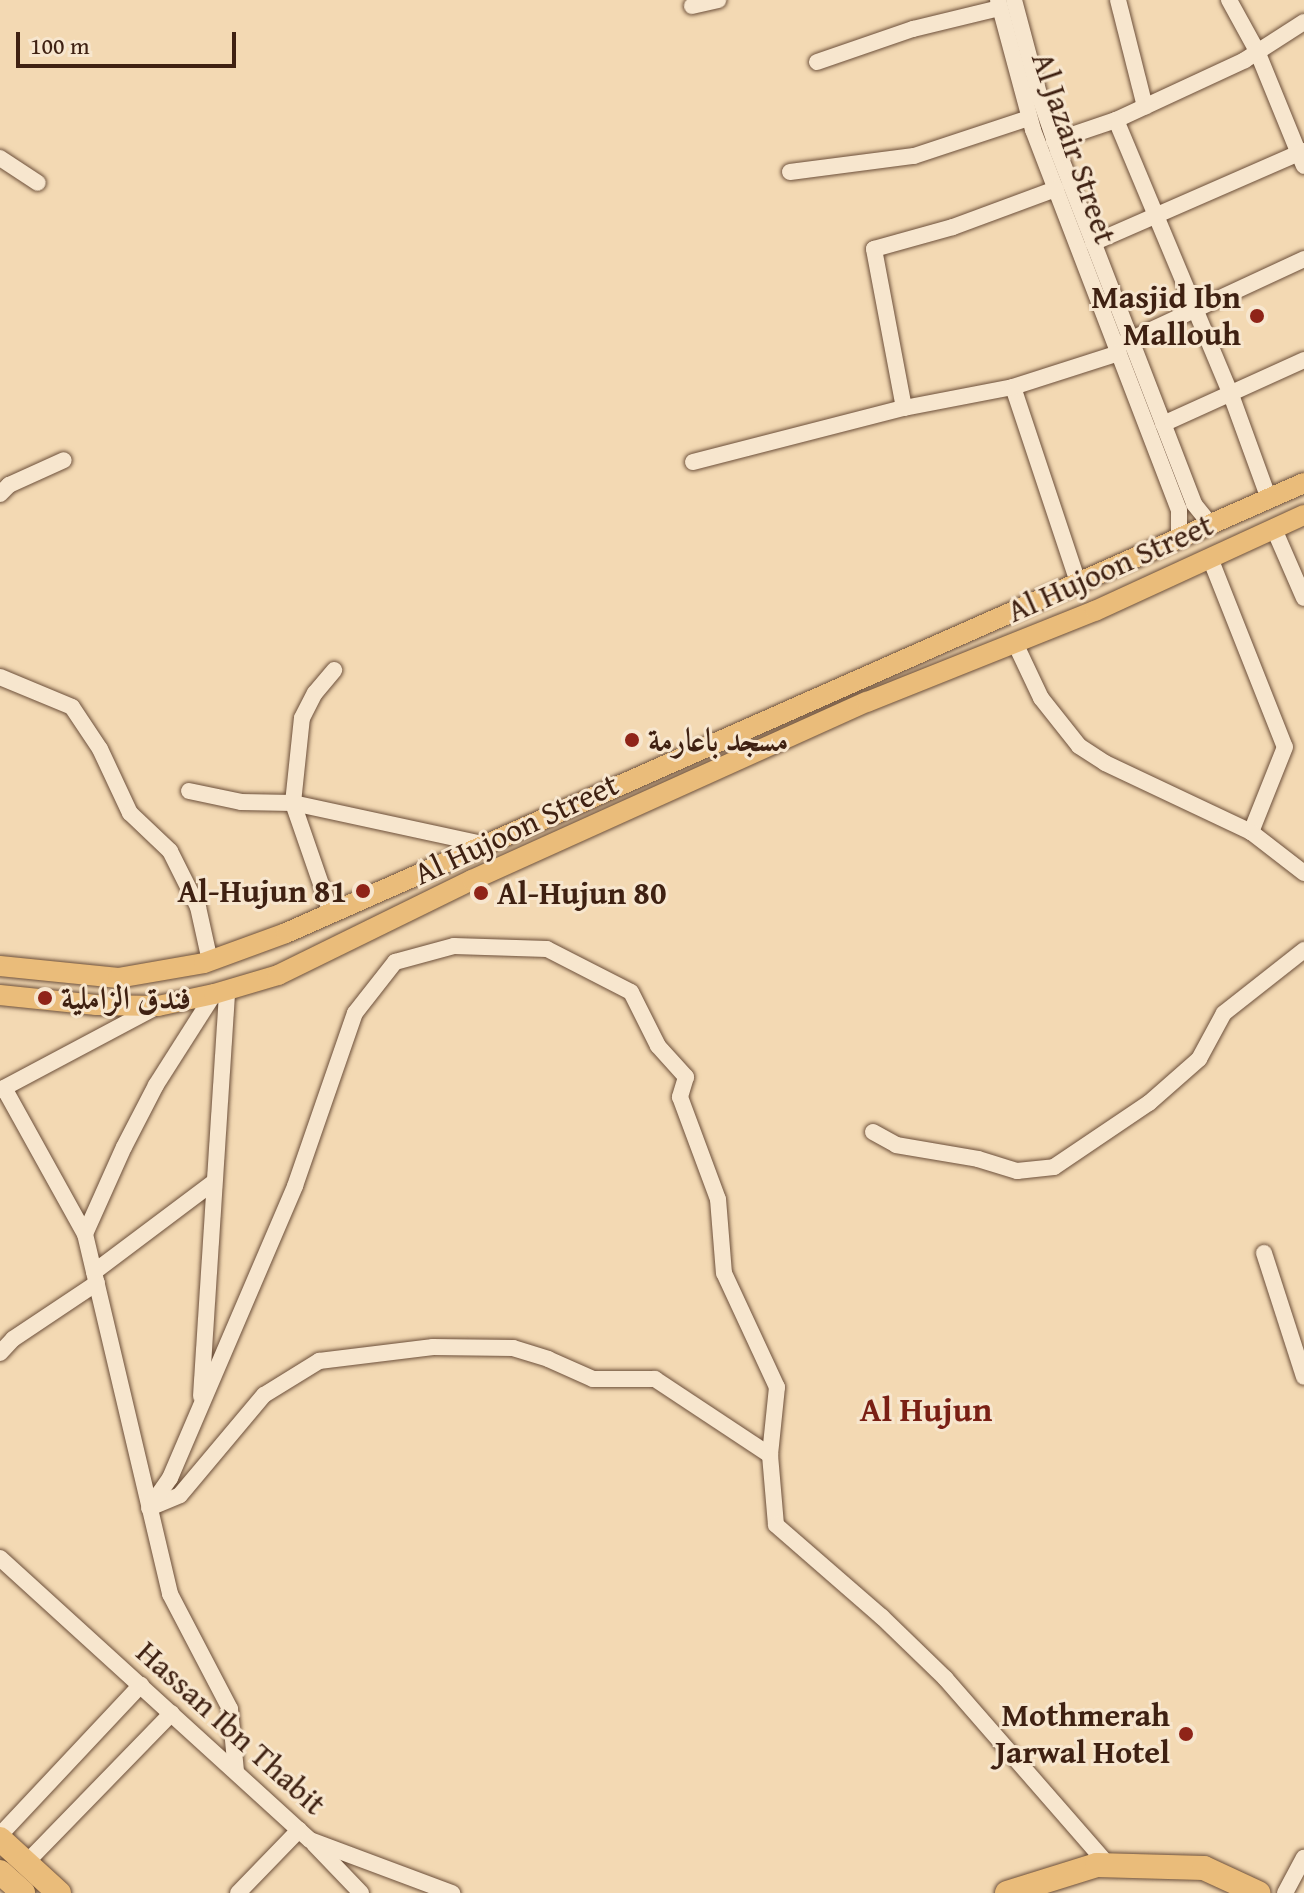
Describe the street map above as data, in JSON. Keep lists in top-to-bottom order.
{
  "streets": {
    "main road": ["Al Hujoon Street"],
    "street": ["Al Jazair Street", "Hassan Ibn Thabit"]
  },
  "crossings": [
    ["Al Jazair Street", "Al Hujoon Street"]
  ],
  "districts": ["Al Hujun"],
  "places": [
    "Masjid Ibn Mallouh",
    "مسجد باعارمة",
    "Al-Hujun 81",
    "Al-Hujun 80",
    "فندق الزاملية",
    "Mothmerah Jarwal Hotel"
  ],
  "scale_bar": "100 m"
}
